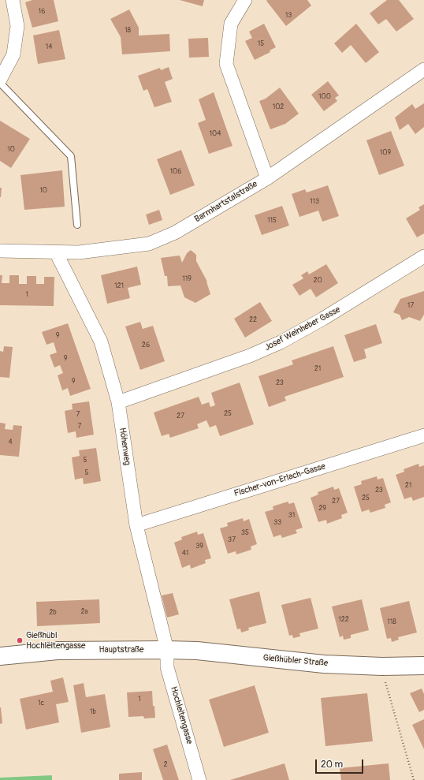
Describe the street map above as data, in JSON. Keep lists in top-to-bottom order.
{
  "streets": {
    "main road": ["Hauptstraße", "Gießhübler Straße"],
    "street": [
      "Barmhartstalstraße",
      "Josef Weinheber Gasse",
      "Höhenweg",
      "Fischer-von-Erlach-Gasse",
      "Hochleitengasse"
    ]
  },
  "crossings": [
    ["Barmhartstalstraße", "Höhenweg"],
    ["Josef Weinheber Gasse", "Höhenweg"],
    ["Höhenweg", "Fischer-von-Erlach-Gasse"],
    ["Höhenweg", "Hauptstraße"],
    ["Höhenweg", "Gießhübler Straße"],
    ["Höhenweg", "Hochleitengasse"],
    ["Hauptstraße", "Gießhübler Straße"],
    ["Hauptstraße", "Hochleitengasse"],
    ["Gießhübler Straße", "Hochleitengasse"]
  ],
  "places": ["Gießhübl Hochleitengasse"],
  "house_numbers": [
    "16",
    "13",
    "18",
    "15",
    "14",
    "100",
    "102",
    "104",
    "10",
    "109",
    "106",
    "10",
    "113",
    "115",
    "119",
    "20",
    "121",
    "1",
    "17",
    "22",
    "9",
    "26",
    "9",
    "21",
    "9",
    "23",
    "25",
    "7",
    "27",
    "7",
    "4",
    "5",
    "5",
    "21",
    "23",
    "25",
    "27",
    "29",
    "31",
    "33",
    "35",
    "37",
    "39",
    "41",
    "2a",
    "2b",
    "122",
    "118",
    "1",
    "1c",
    "1b",
    "2"
  ],
  "scale_bar": "20 m"
}
